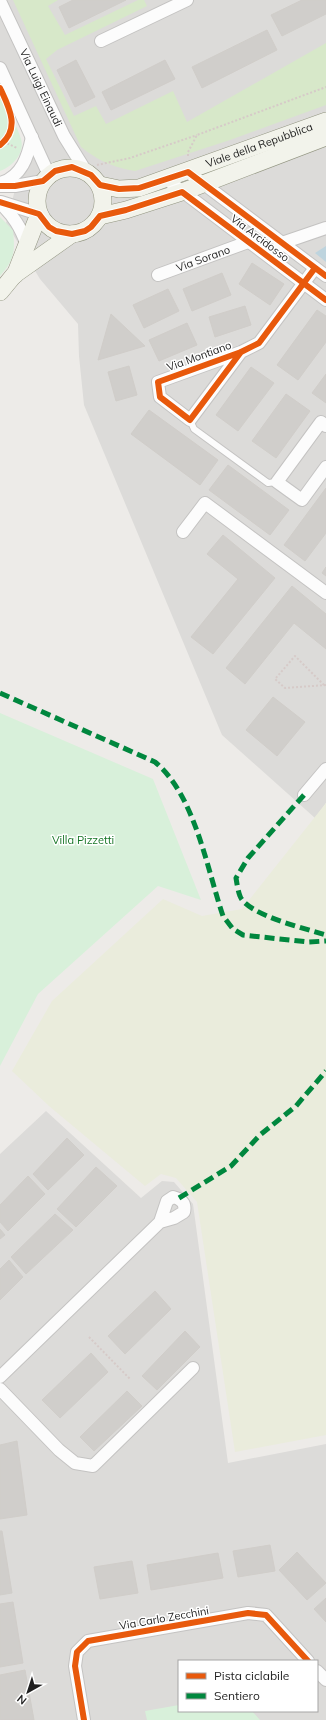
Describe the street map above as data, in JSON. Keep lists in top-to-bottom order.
{
  "streets": {
    "main road": ["Viale della Repubblica"],
    "street": [
      "Via Luigi Einaudi",
      "Via Arcidosso",
      "Via Sorano",
      "Via Montiano",
      "Via Carlo Zecchini"
    ]
  },
  "crossings": [
    ["Via Luigi Einaudi", "Viale della Repubblica"],
    ["Viale della Repubblica", "Via Arcidosso"],
    ["Via Arcidosso", "Via Sorano"],
    ["Via Arcidosso", "Via Montiano"]
  ],
  "parks": ["Villa Pizzetti"],
  "legend": ["Pista ciclabile", "Sentiero"],
  "north": "bottom left"
}
